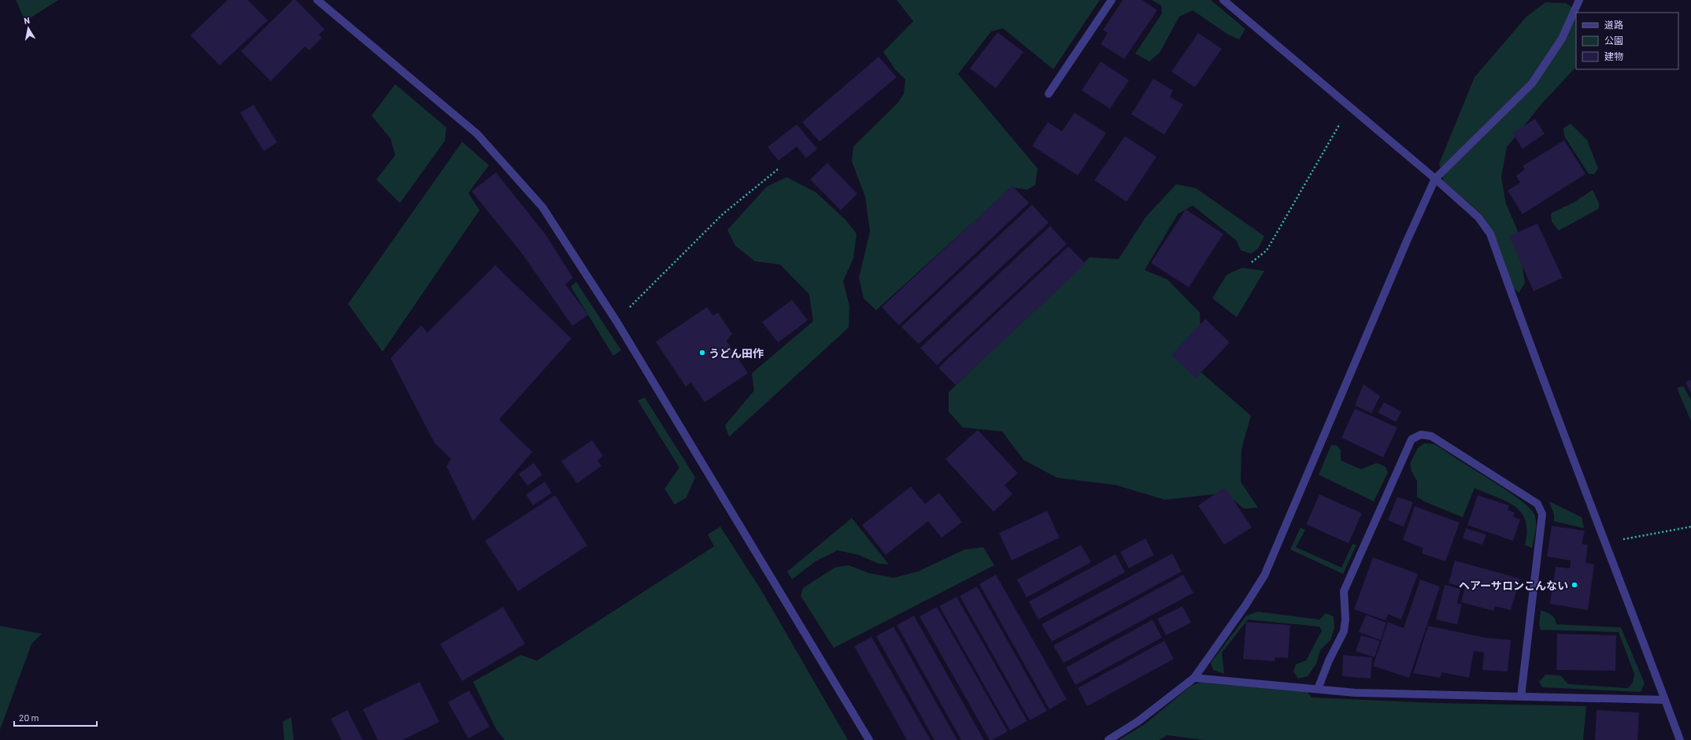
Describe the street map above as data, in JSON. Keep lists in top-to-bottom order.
{
  "places": ["うどん田作", "ヘアーサロンこんない"],
  "legend": ["道路", "公園", "建物"],
  "scale_bar": "20 m",
  "north": "top"
}
